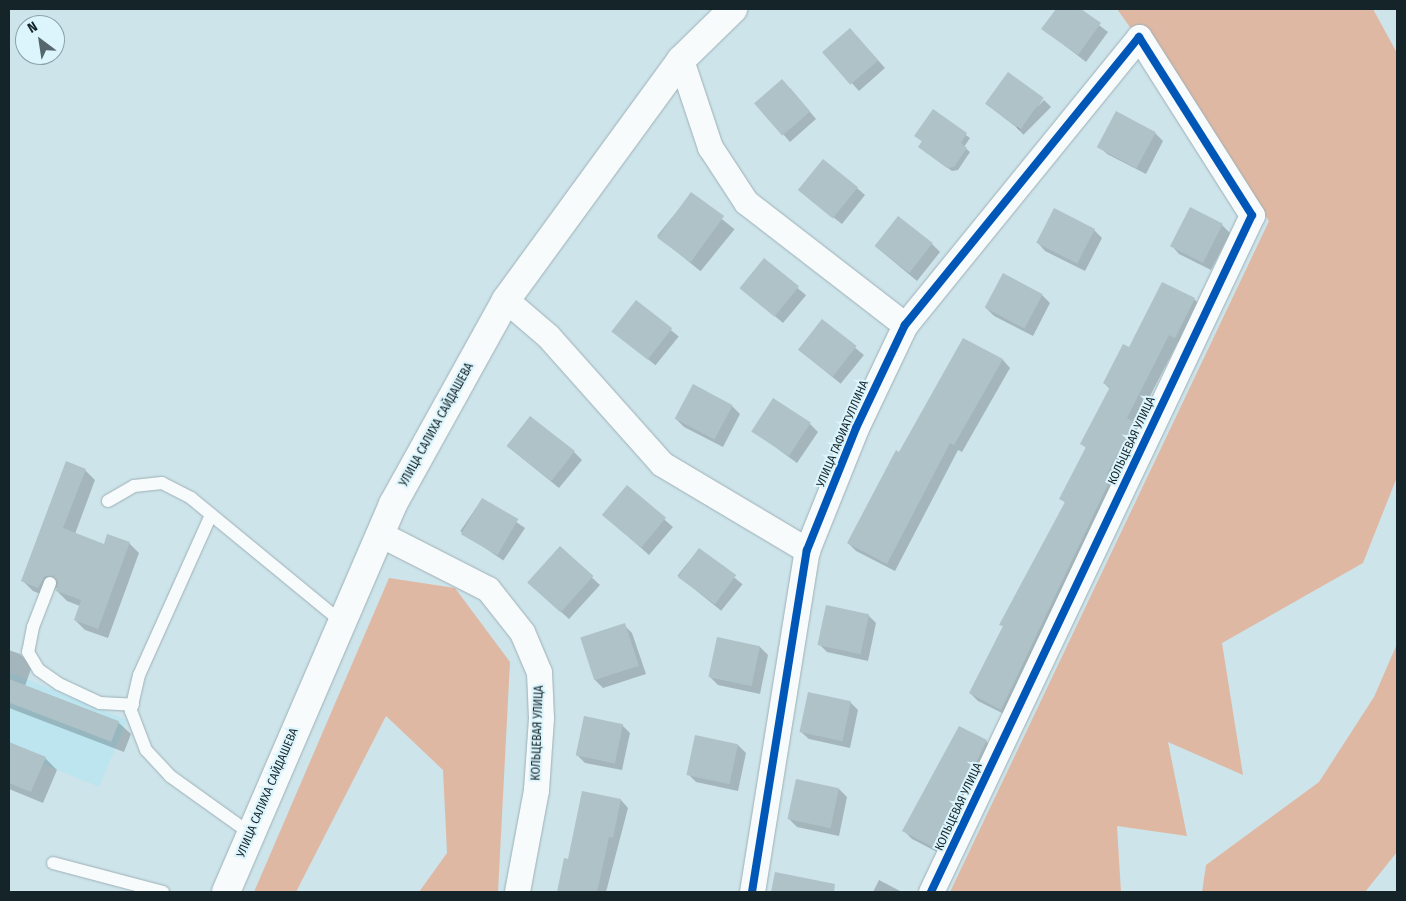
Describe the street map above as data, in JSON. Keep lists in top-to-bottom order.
{
  "streets": {
    "street": ["УЛИЦА САЛИХА САЙДАШЕВА", "УЛИЦА ГАФИАТУЛЛИНА", "КОЛЬЦЕВАЯ УЛИЦА"]
  },
  "crossings": [
    ["УЛИЦА САЛИХА САЙДАШЕВА", "КОЛЬЦЕВАЯ УЛИЦА"],
    ["УЛИЦА ГАФИАТУЛЛИНА", "КОЛЬЦЕВАЯ УЛИЦА"]
  ],
  "north": "top left"
}
